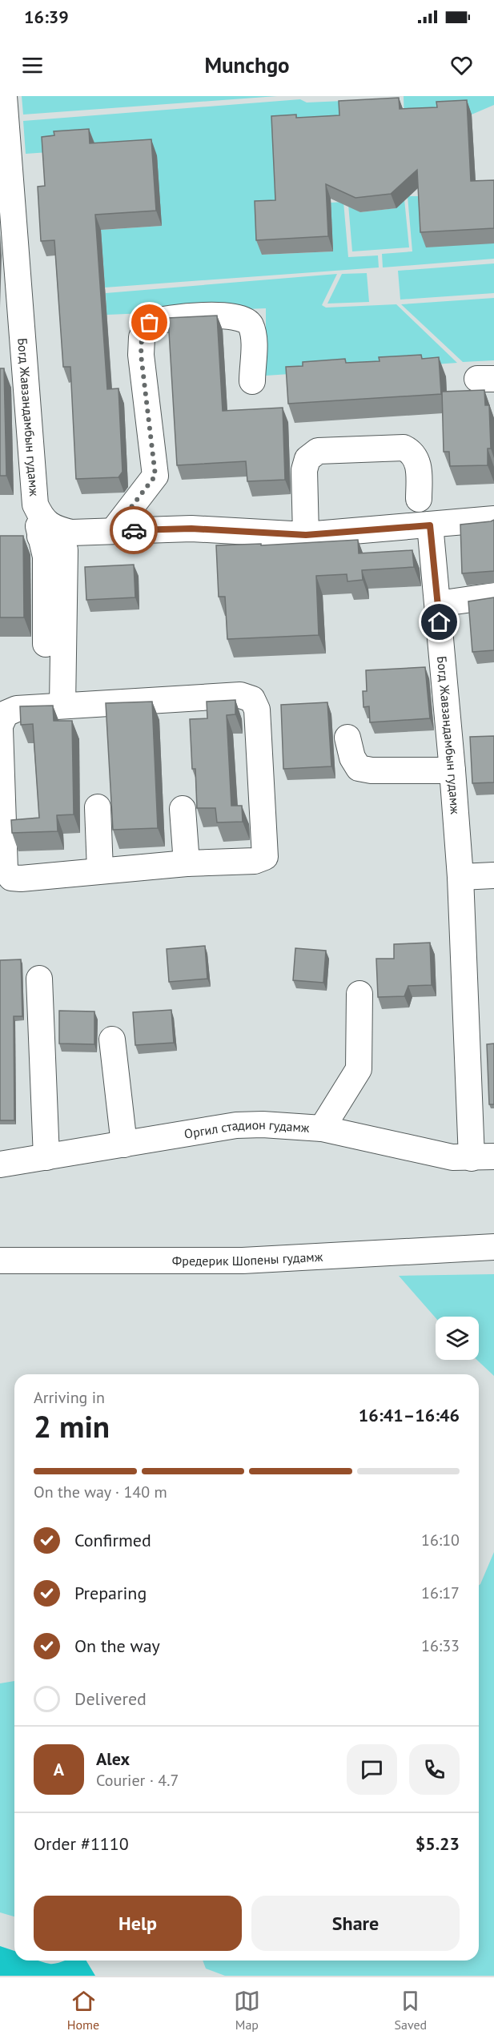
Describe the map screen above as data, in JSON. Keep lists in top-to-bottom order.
{
  "streets": {
    "street": ["Богд Жавзандамбын гудамж", "Оргил стадион гудамж", "Фредерик Шопены гудамж"]
  },
  "crossings": [
    ["Богд Жавзандамбын гудамж", "Оргил стадион гудамж"]
  ],
  "page": {
    "status": "16:39",
    "header": "Munchgo",
    "heading": ["2 min", "Arriving in", "16:41–16:46"],
    "panel": [
      "Alex",
      "Courier · 4.7",
      "Order #1110",
      "$5.23"
    ],
    "bar": "On the way · 140 m",
    "list": [
      ["Confirmed", "16:10"],
      ["Preparing", "16:17"],
      ["On the way", "16:33"],
      "Delivered"
    ],
    "round": "A",
    "buttons": ["Help", "Share"],
    "tabs": ["Home", "Map", "Saved"]
  }
}
